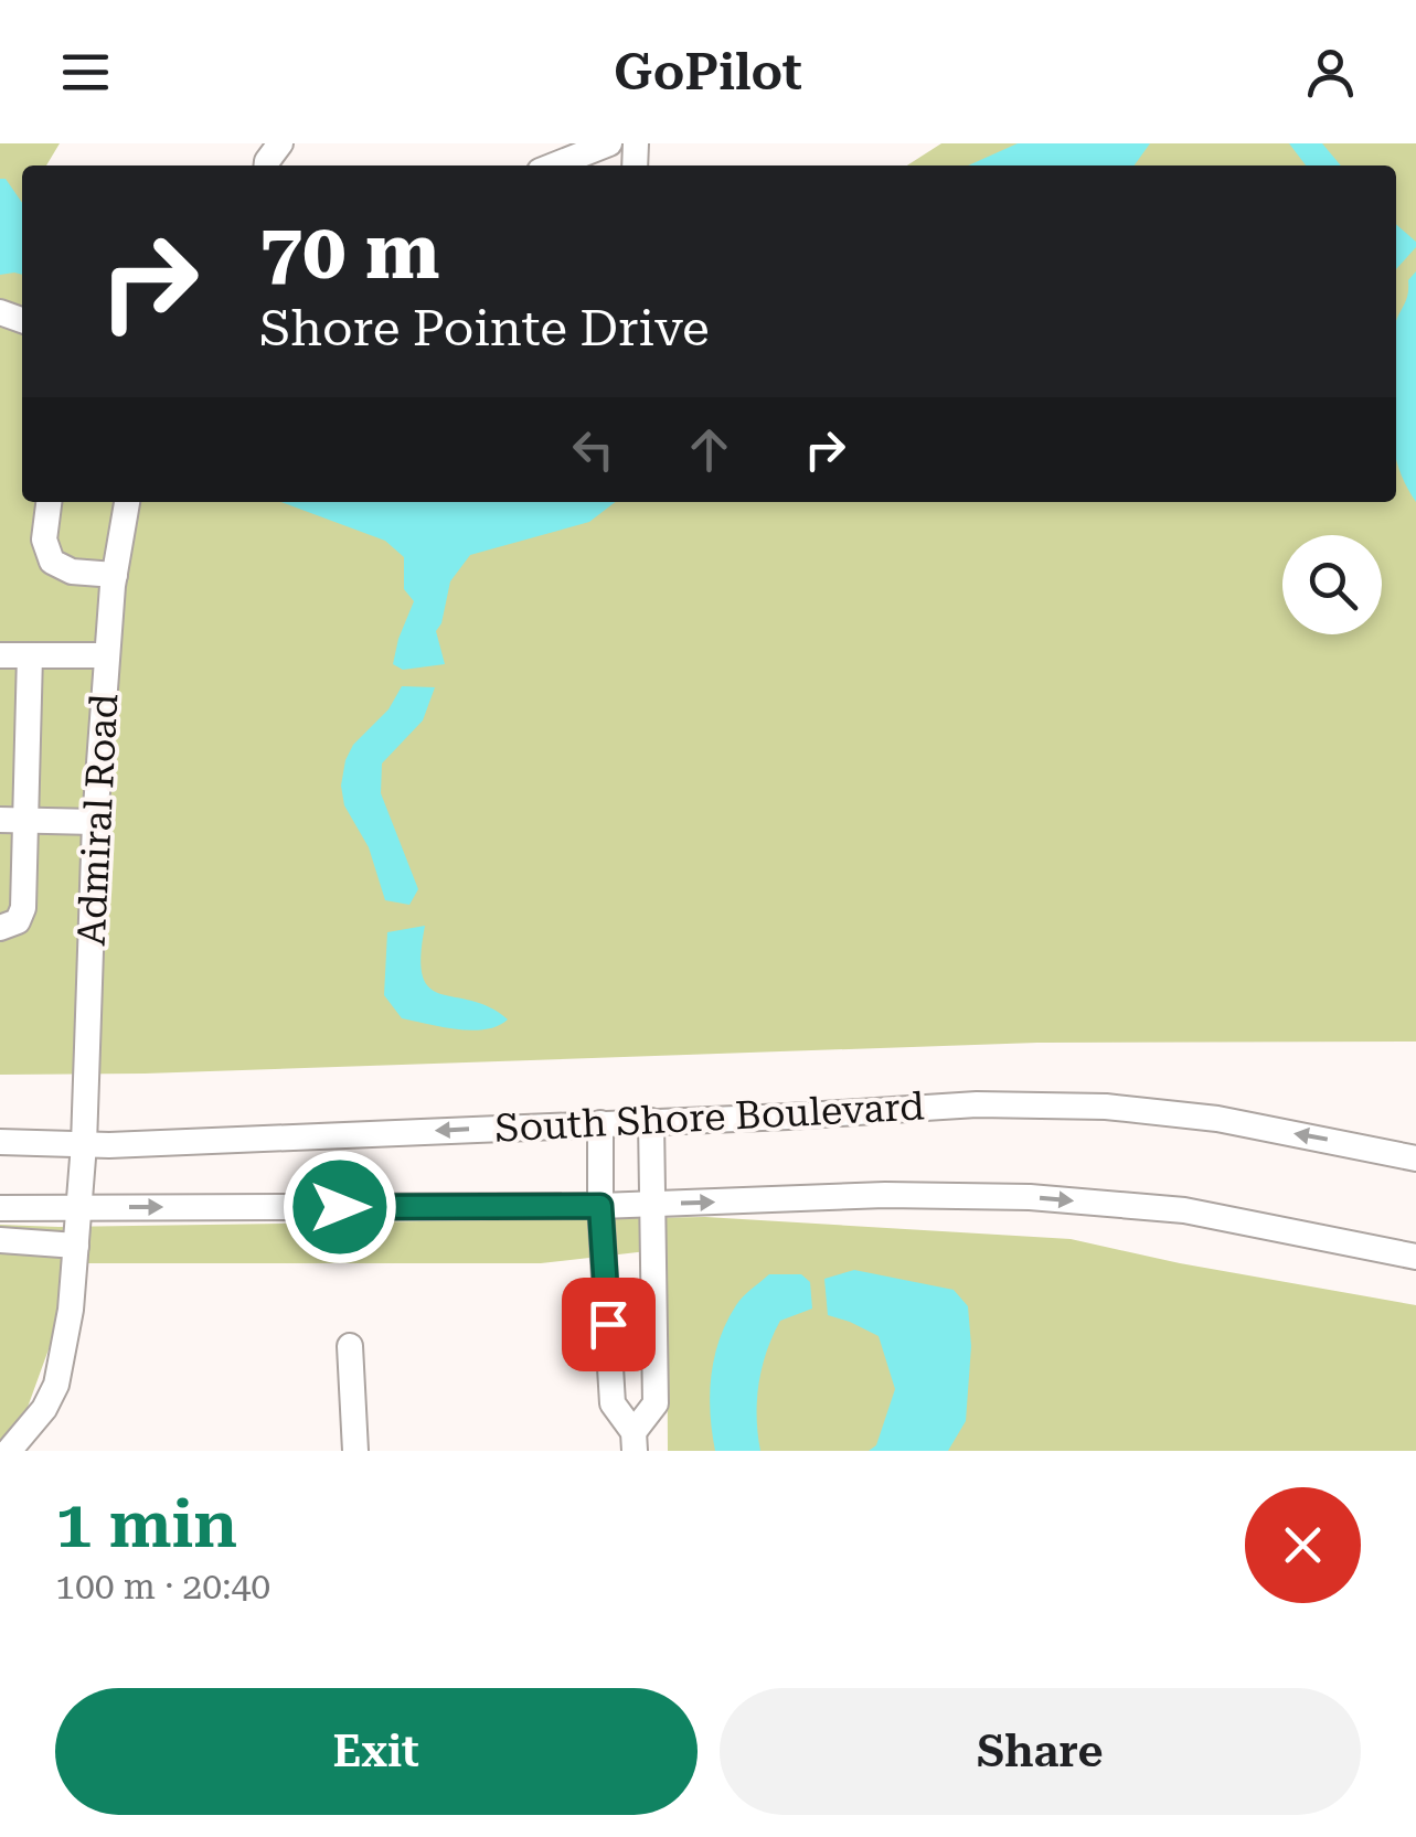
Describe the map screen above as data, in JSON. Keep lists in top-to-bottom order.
{
  "streets": {
    "street": ["Admiral Road", "South Shore Boulevard"]
  },
  "crossings": [
    ["Admiral Road", "South Shore Boulevard"]
  ],
  "page": {
    "header": "GoPilot",
    "turn": ["70 m", "Shore Pointe Drive"],
    "heading": ["1 min", "100 m · 20:40"],
    "buttons": ["Exit", "Share"]
  }
}
